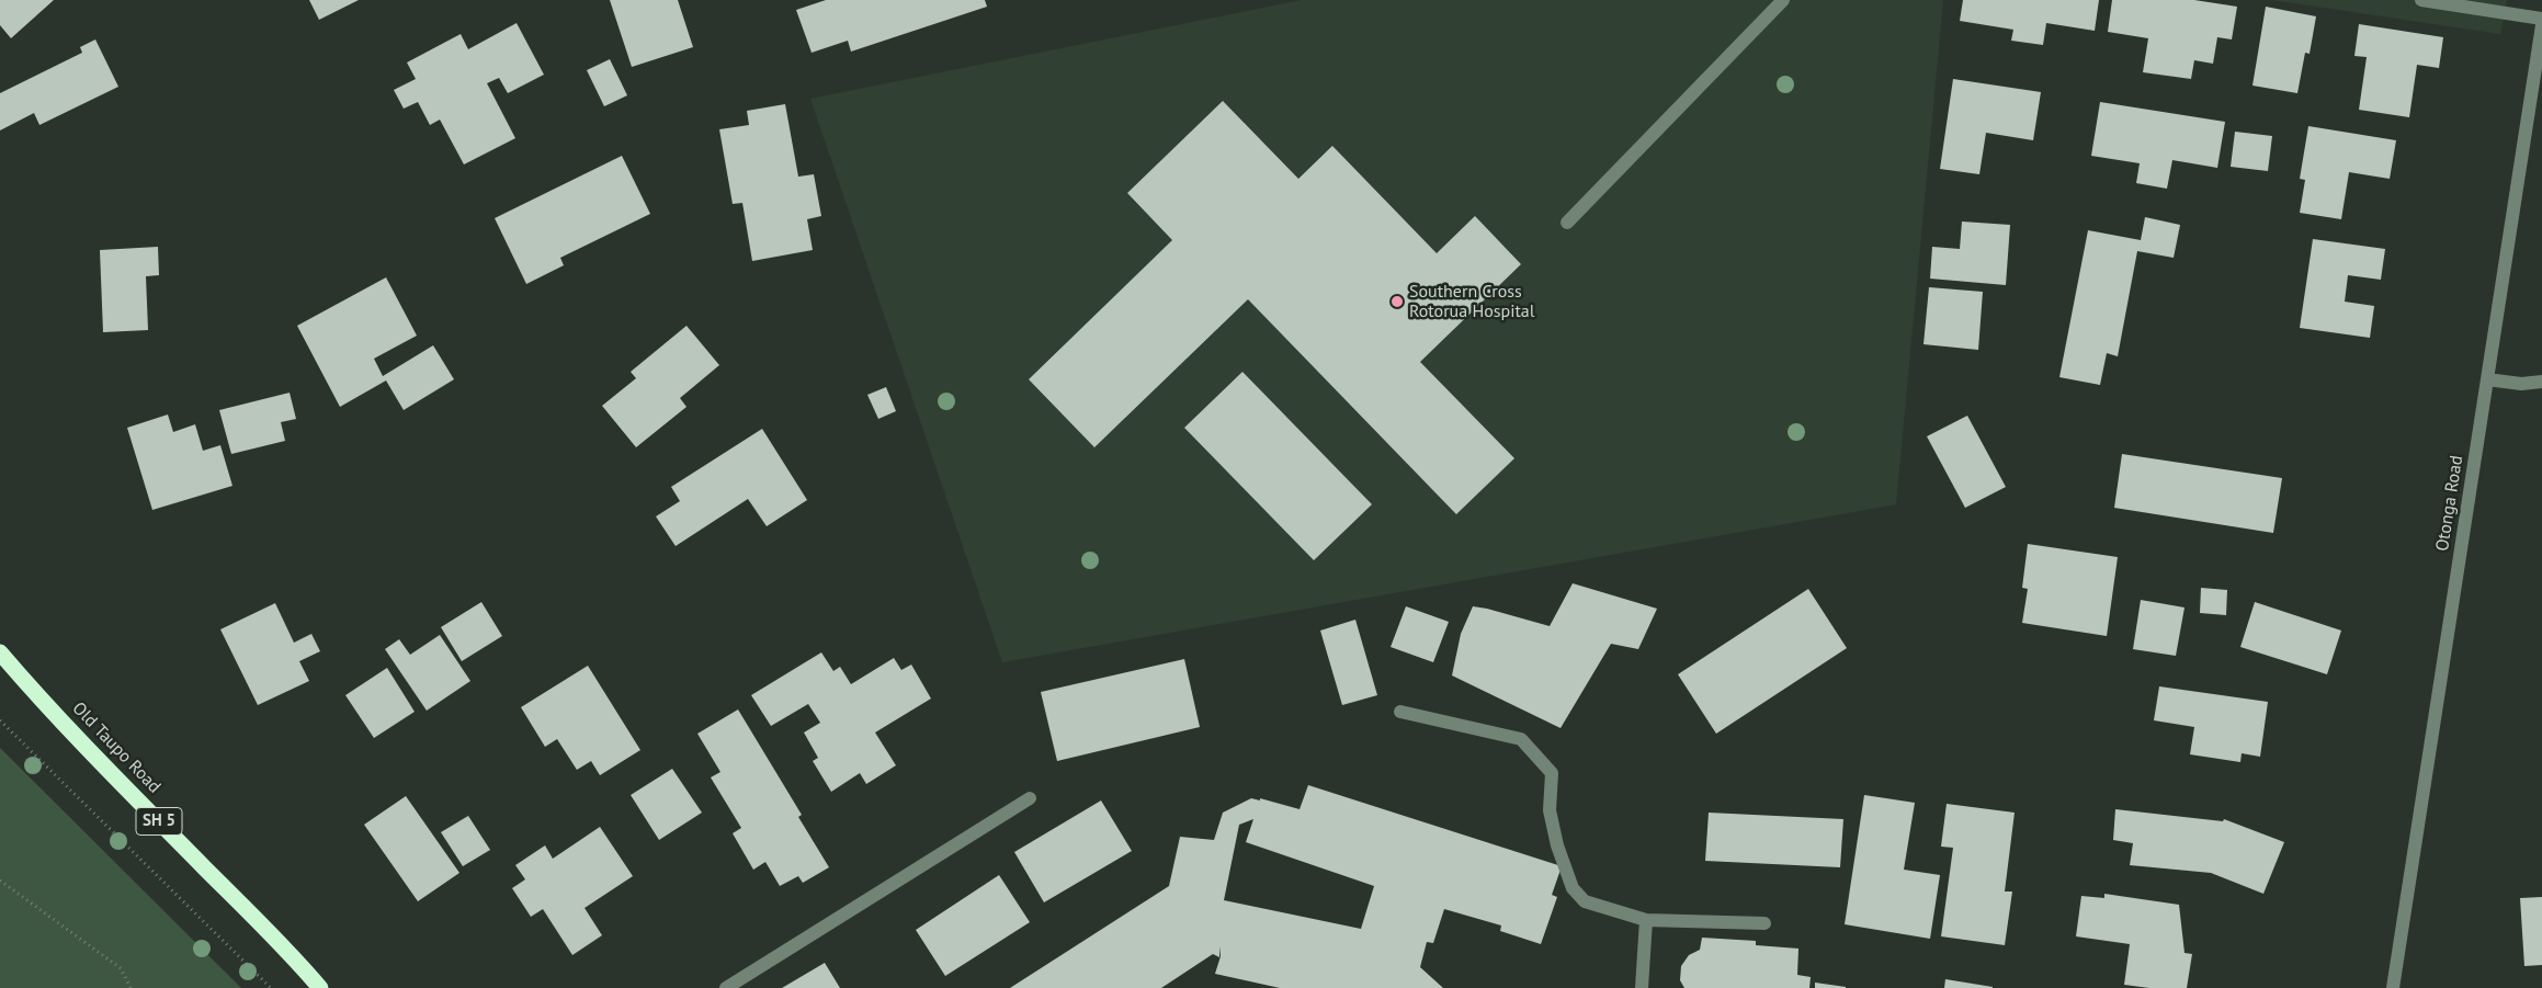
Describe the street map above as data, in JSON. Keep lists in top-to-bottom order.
{
  "streets": {
    "highway": ["Old Taupo Road", "SH 5"],
    "street": ["Otonga Road"]
  },
  "places": ["Southern Cross Rotorua Hospital"]
}
